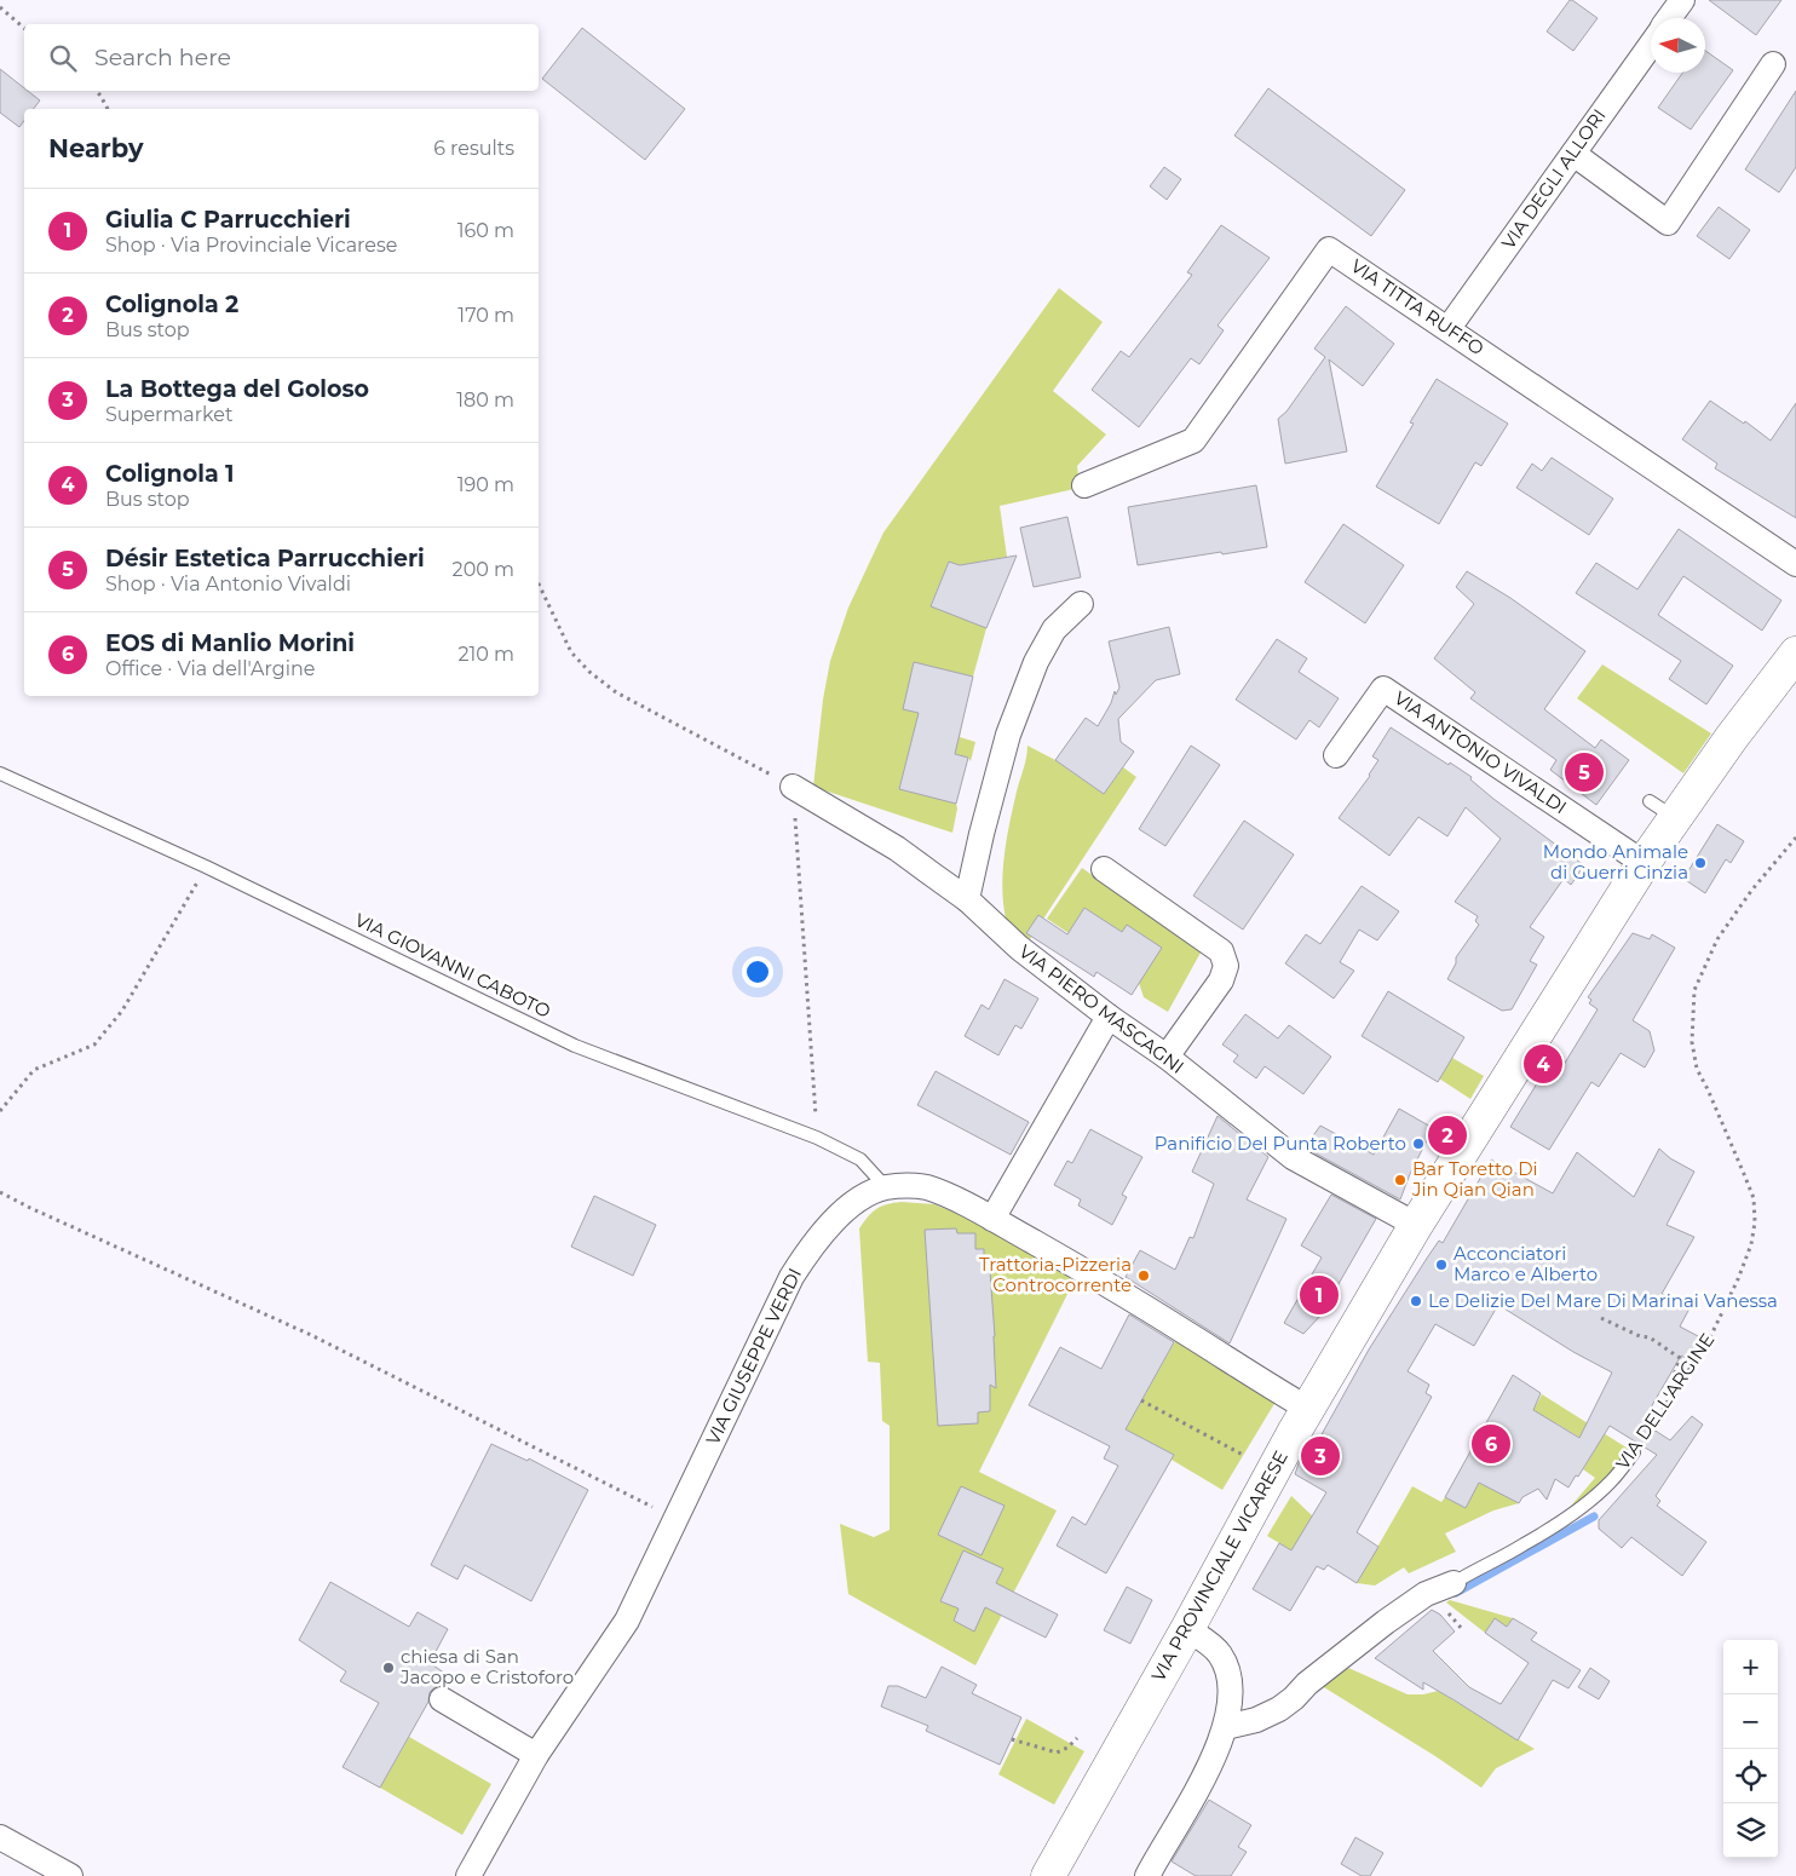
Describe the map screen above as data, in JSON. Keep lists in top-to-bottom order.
{
  "streets": {
    "main road": ["VIA PROVINCIALE VICARESE"],
    "street": [
      "VIA DEGLI ALLORI",
      "VIA TITTA RUFFO",
      "VIA ANTONIO VIVALDI",
      "VIA PIERO MASCAGNI",
      "VIA GIUSEPPE VERDI",
      "VIA DELL'ARGINE"
    ],
    "lane": ["VIA GIOVANNI CABOTO"]
  },
  "crossings": [
    ["VIA DEGLI ALLORI", "VIA TITTA RUFFO"],
    ["VIA ANTONIO VIVALDI", "VIA PROVINCIALE VICARESE"],
    ["VIA GIOVANNI CABOTO", "VIA GIUSEPPE VERDI"],
    ["VIA PIERO MASCAGNI", "VIA PROVINCIALE VICARESE"],
    ["VIA GIUSEPPE VERDI", "VIA PROVINCIALE VICARESE"]
  ],
  "places": [
    "Mondo Animale di Guerri Cinzia",
    "Panificio Del Punta Roberto",
    "Bar Toretto Di Jin Qian Qian",
    "Acconciatori Marco e Alberto",
    "Trattoria-Pizzeria Controcorrente",
    "Le Delizie Del Mare Di Marinai Vanessa",
    "chiesa di San Jacopo e Cristoforo"
  ],
  "north": "left",
  "page": {
    "search": "Search here",
    "heading": ["Nearby", "6 results"],
    "list": [
      {
        "mark": "1",
        "name": "Giulia C Parrucchieri",
        "note": "Shop · Via Provinciale Vicarese",
        "value": "160 m"
      },
      {
        "mark": "2",
        "name": "Colignola 2",
        "note": "Bus stop",
        "value": "170 m"
      },
      {
        "mark": "3",
        "name": "La Bottega del Goloso",
        "note": "Supermarket",
        "value": "180 m"
      },
      {
        "mark": "4",
        "name": "Colignola 1",
        "note": "Bus stop",
        "value": "190 m"
      },
      {
        "mark": "5",
        "name": "Désir Estetica Parrucchieri",
        "note": "Shop · Via Antonio Vivaldi",
        "value": "200 m"
      },
      {
        "mark": "6",
        "name": "EOS di Manlio Morini",
        "note": "Office · Via dell'Argine",
        "value": "210 m"
      }
    ],
    "pins": [
      "5",
      "4",
      "2",
      "1",
      "6",
      "3"
    ],
    "map_buttons": ["+", "−"]
  }
}
